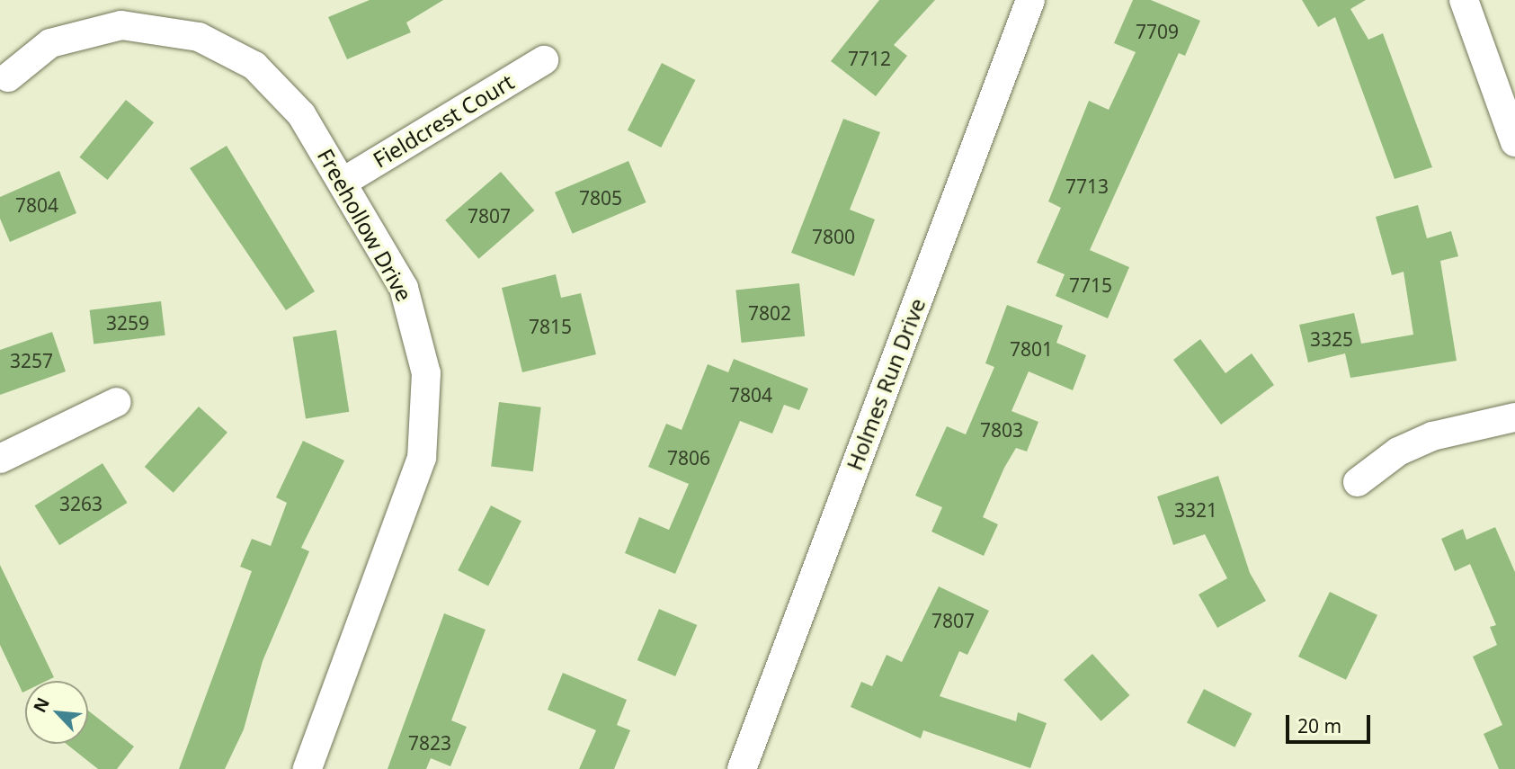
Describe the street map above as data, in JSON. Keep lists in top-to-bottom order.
{
  "streets": {
    "street": ["Fieldcrest Court", "Freehollow Drive", "Holmes Run Drive"]
  },
  "crossings": [
    ["Fieldcrest Court", "Freehollow Drive"]
  ],
  "house_numbers": [
    "7709",
    "7712",
    "7713",
    "7805",
    "7804",
    "7807",
    "7800",
    "7715",
    "7802",
    "3259",
    "7815",
    "3325",
    "7801",
    "3257",
    "7804",
    "7803",
    "7806",
    "3263",
    "3321",
    "7807",
    "7823"
  ],
  "scale_bar": "20 m",
  "north": "top left"
}
